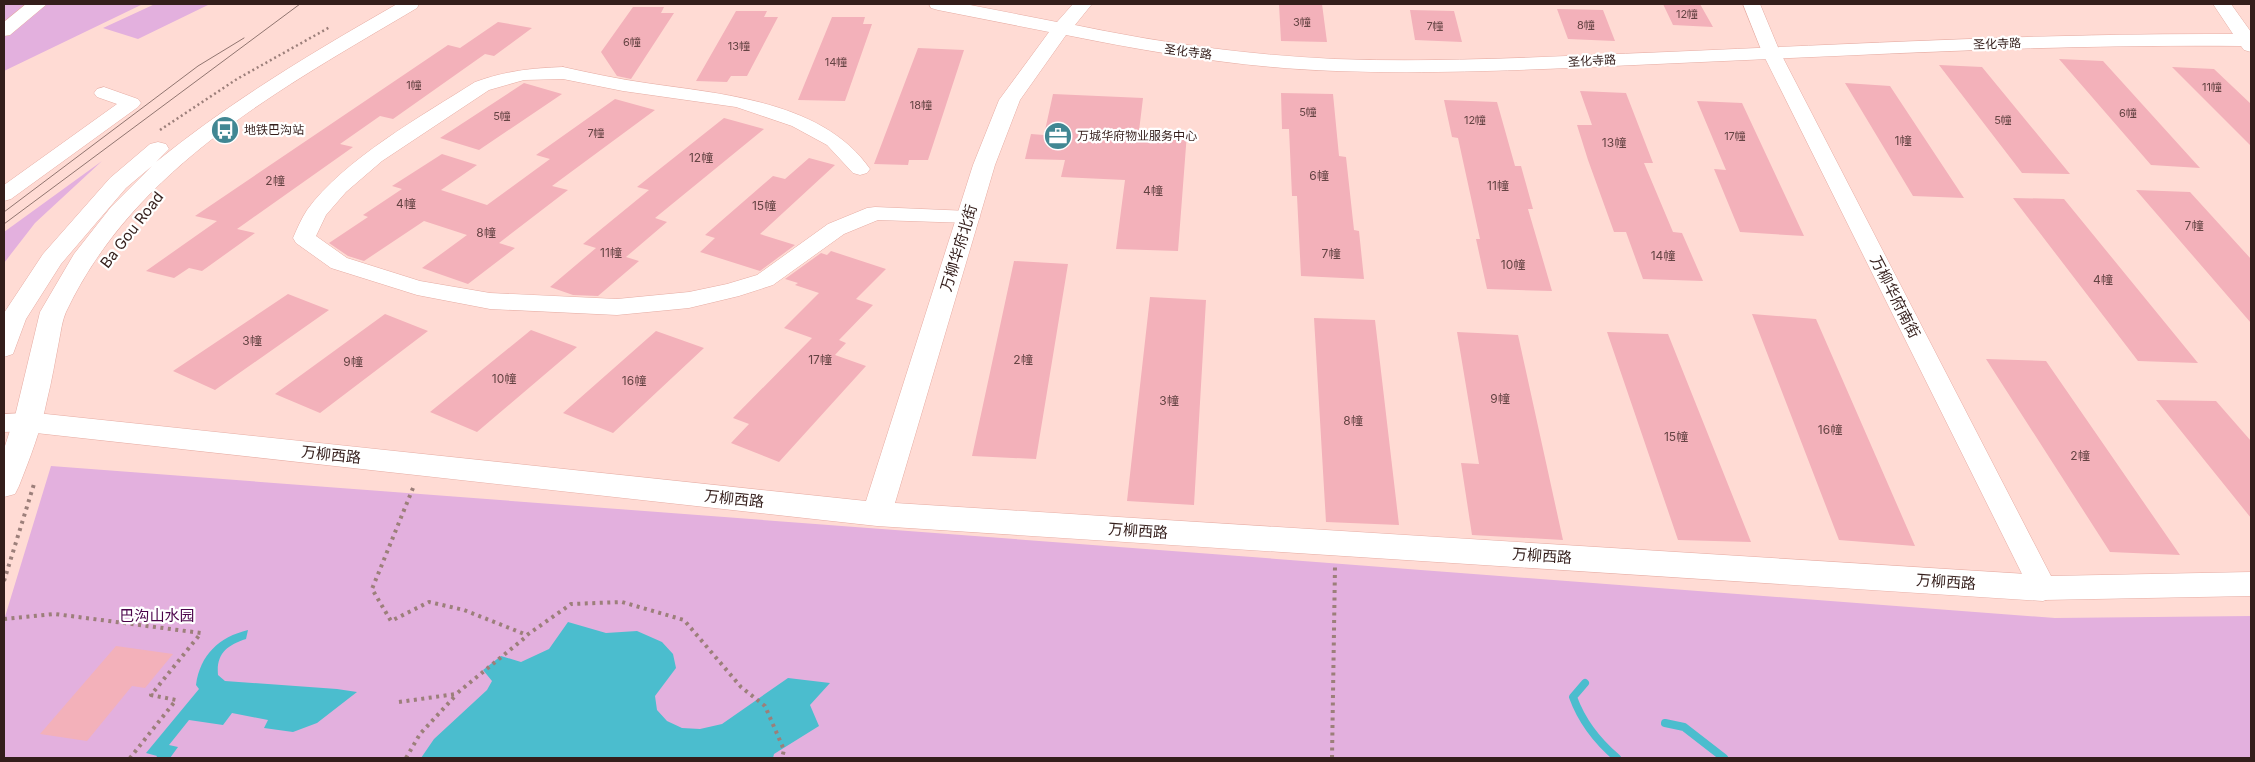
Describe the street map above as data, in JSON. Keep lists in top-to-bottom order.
{
  "streets": {
    "street": [
      "圣化寺路",
      "Ba Gou Road",
      "万柳华府北街",
      "万柳华府南街",
      "万柳西路"
    ]
  },
  "crossings": [
    ["圣化寺路", "万柳华府北街"],
    ["圣化寺路", "万柳华府南街"],
    ["Ba Gou Road", "万柳西路"],
    ["万柳华府北街", "万柳西路"],
    ["万柳华府南街", "万柳西路"]
  ],
  "parks": ["巴沟山水园"],
  "places": {
    "bus stop": ["地铁巴沟站"],
    "office": ["万城华府物业服务中心"]
  },
  "house_numbers": [
    "12幢",
    "3幢",
    "8幢",
    "7幢",
    "6幢",
    "13幢",
    "14幢",
    "1幢",
    "11幢",
    "18幢",
    "5幢",
    "6幢",
    "5幢",
    "12幢",
    "5幢",
    "7幢",
    "17幢",
    "1幢",
    "13幢",
    "12幢",
    "6幢",
    "2幢",
    "11幢",
    "4幢",
    "4幢",
    "15幢",
    "7幢",
    "8幢",
    "11幢",
    "7幢",
    "14幢",
    "10幢",
    "4幢",
    "3幢",
    "17幢",
    "2幢",
    "9幢",
    "10幢",
    "16幢",
    "9幢",
    "3幢",
    "8幢",
    "16幢",
    "15幢",
    "2幢"
  ]
}
